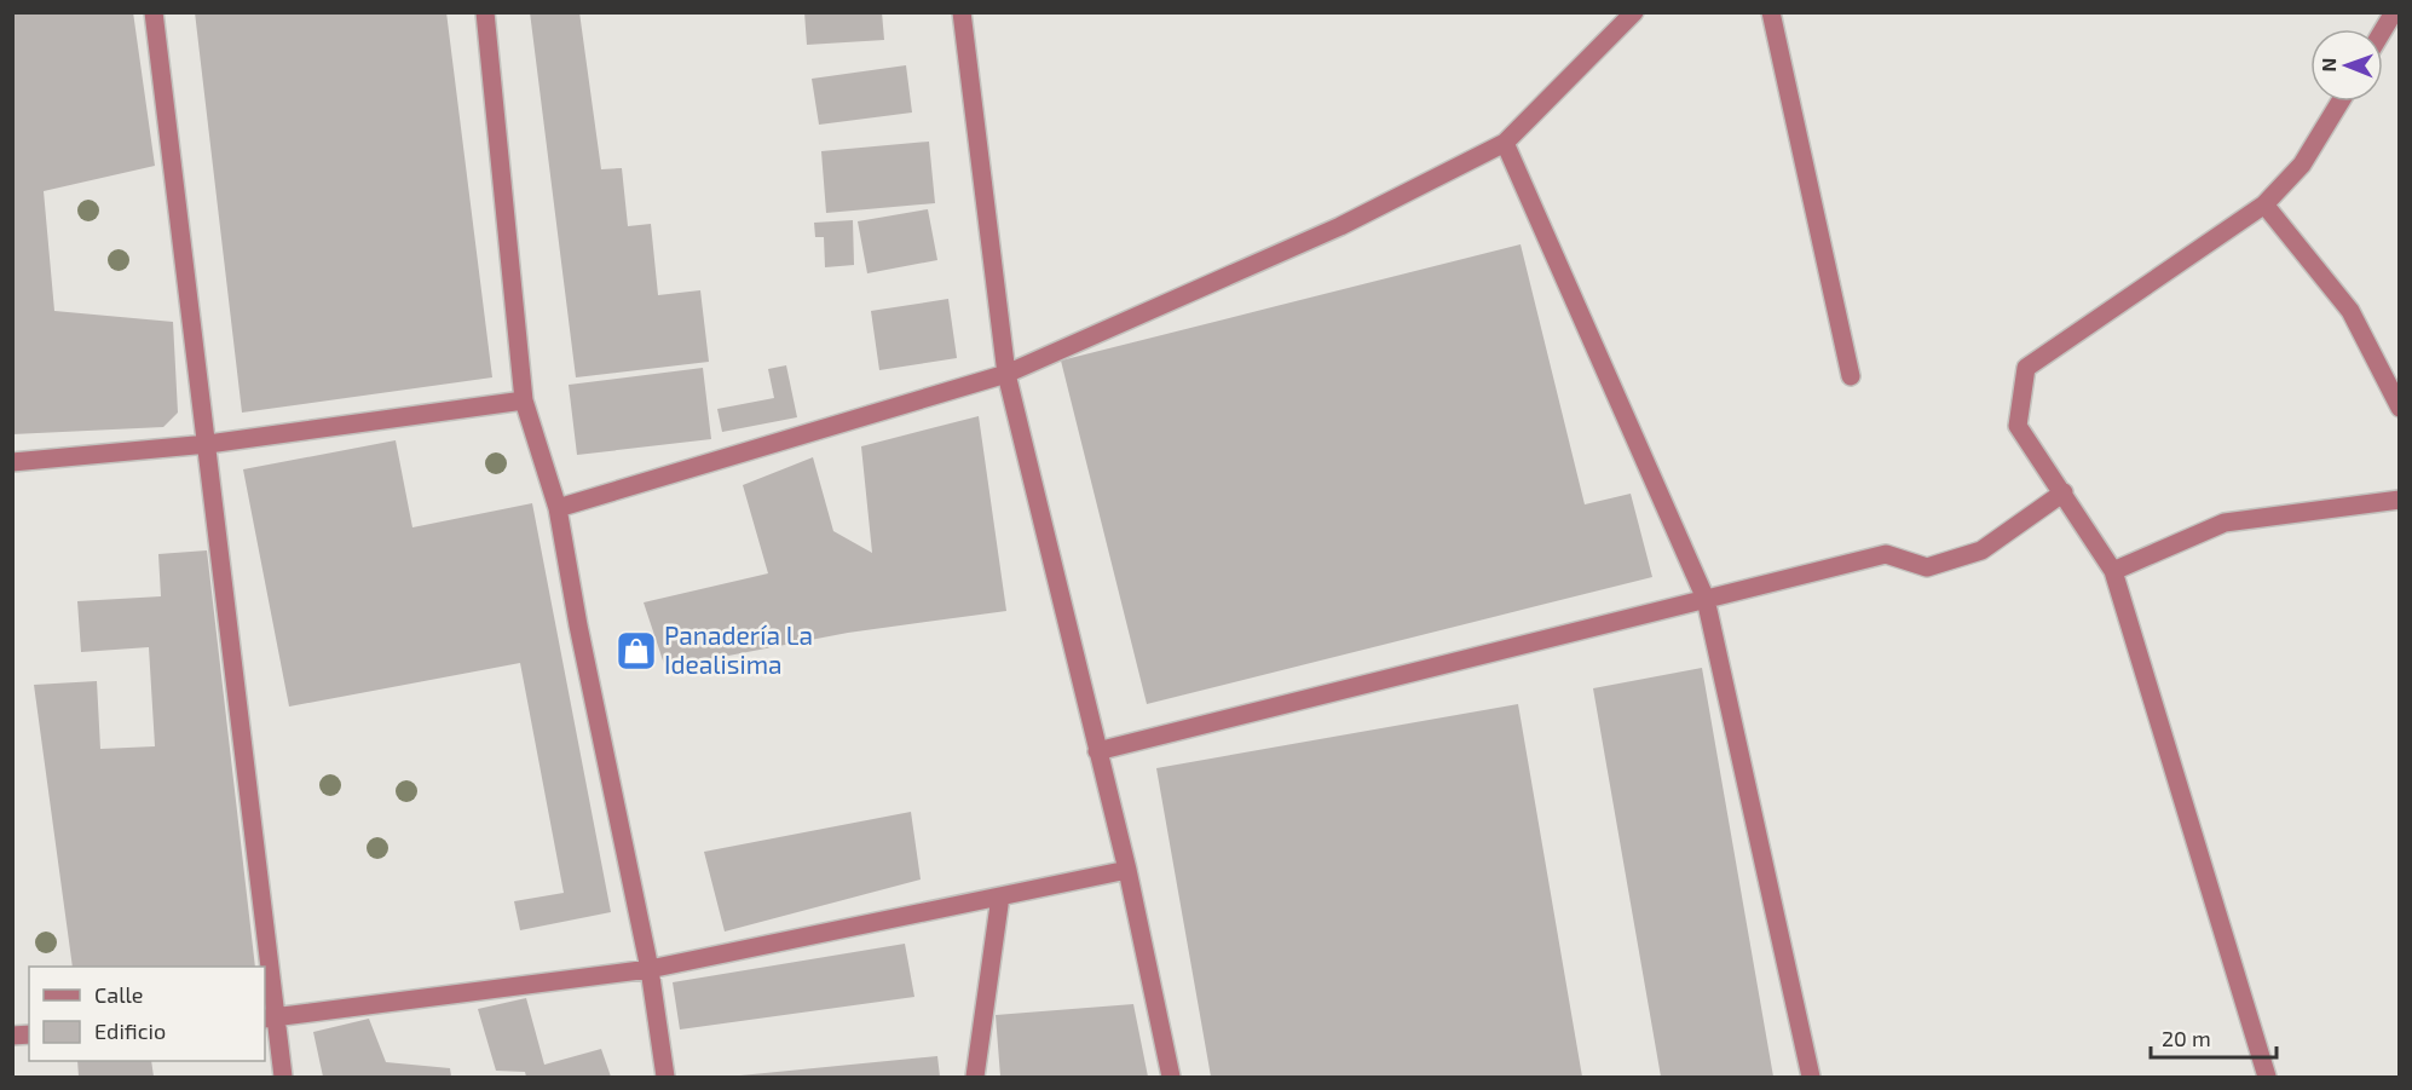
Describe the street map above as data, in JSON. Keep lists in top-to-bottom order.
{
  "places": {
    "shop": ["Panadería La Idealisima"]
  },
  "legend": ["Calle", "Edificio"],
  "scale_bar": "20 m",
  "north": "left"
}
